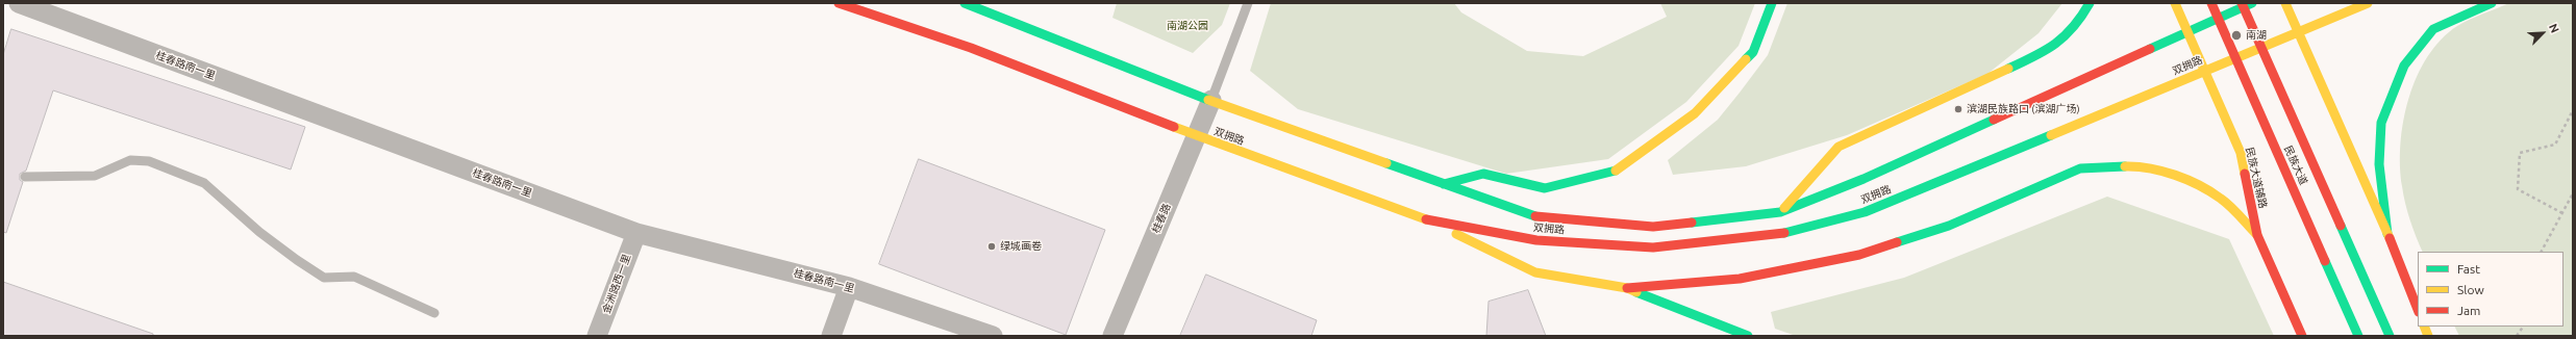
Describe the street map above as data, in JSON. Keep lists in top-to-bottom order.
{
  "streets": {
    "main road": ["双拥路", "民族大道", "民族大道辅路"],
    "street": ["桂春路南一里", "桂春路", "金洲路西一里"]
  },
  "crossings": [
    ["桂春路南一里", "金洲路西一里"],
    ["双拥路", "民族大道"],
    ["双拥路", "民族大道辅路"],
    ["双拥路", "桂春路"]
  ],
  "parks": ["南湖公园"],
  "places": ["南湖", "滨湖民族路口 (滨湖广场)", "绿城画卷"],
  "legend": ["Fast", "Slow", "Jam"],
  "north": "top right"
}
